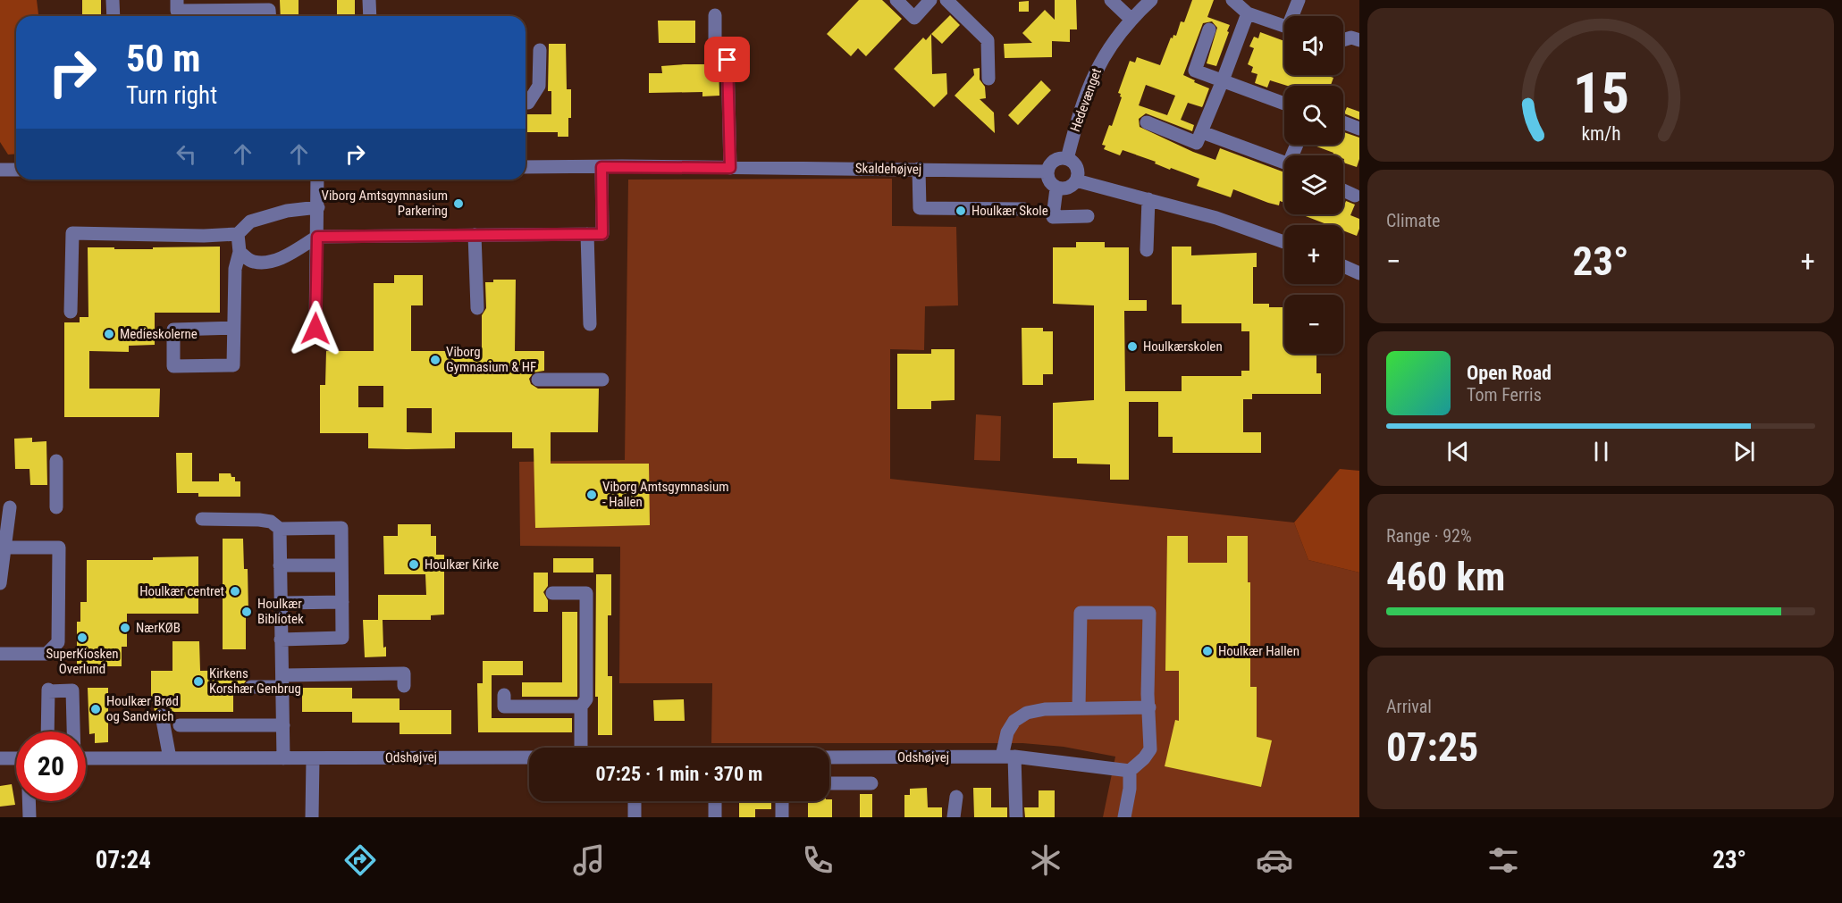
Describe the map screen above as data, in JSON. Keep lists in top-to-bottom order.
{
  "streets": {
    "street": ["Hedevænget", "Skaldehøjvej", "Odshøjvej"]
  },
  "crossings": [
    ["Hedevænget", "Skaldehøjvej"]
  ],
  "places": [
    "Viborg Amtsgymnasium Parkering",
    "Houlkær Skole",
    "Medieskolerne",
    "Houlkærskolen",
    "Viborg Gymnasium & HF",
    "Viborg Amtsgymnasium - Hallen",
    "Houlkær Kirke",
    "Houlkær centret",
    "Houlkær Bibliotek",
    "NærKØB",
    "SuperKiosken Overlund",
    "Houlkær Hallen",
    "Kirkens Korshær Genbrug",
    "Houlkær Brød og Sandwich"
  ],
  "page": {
    "map_buttons": ["+", "−"],
    "turn": ["50 m", "Turn right"],
    "tile": [
      "Climate",
      ["Range · 92%", "460 km"],
      ["Arrival", "07:25"]
    ],
    "heat": ["−", "23°", "+"],
    "song": ["Open Road", "Tom Ferris"],
    "limit": "20",
    "trip": "07:25 · 1 min · 370 m",
    "tabs": ["07:24", "23°"],
    "gauge": ["15", "km/h"]
  }
}
